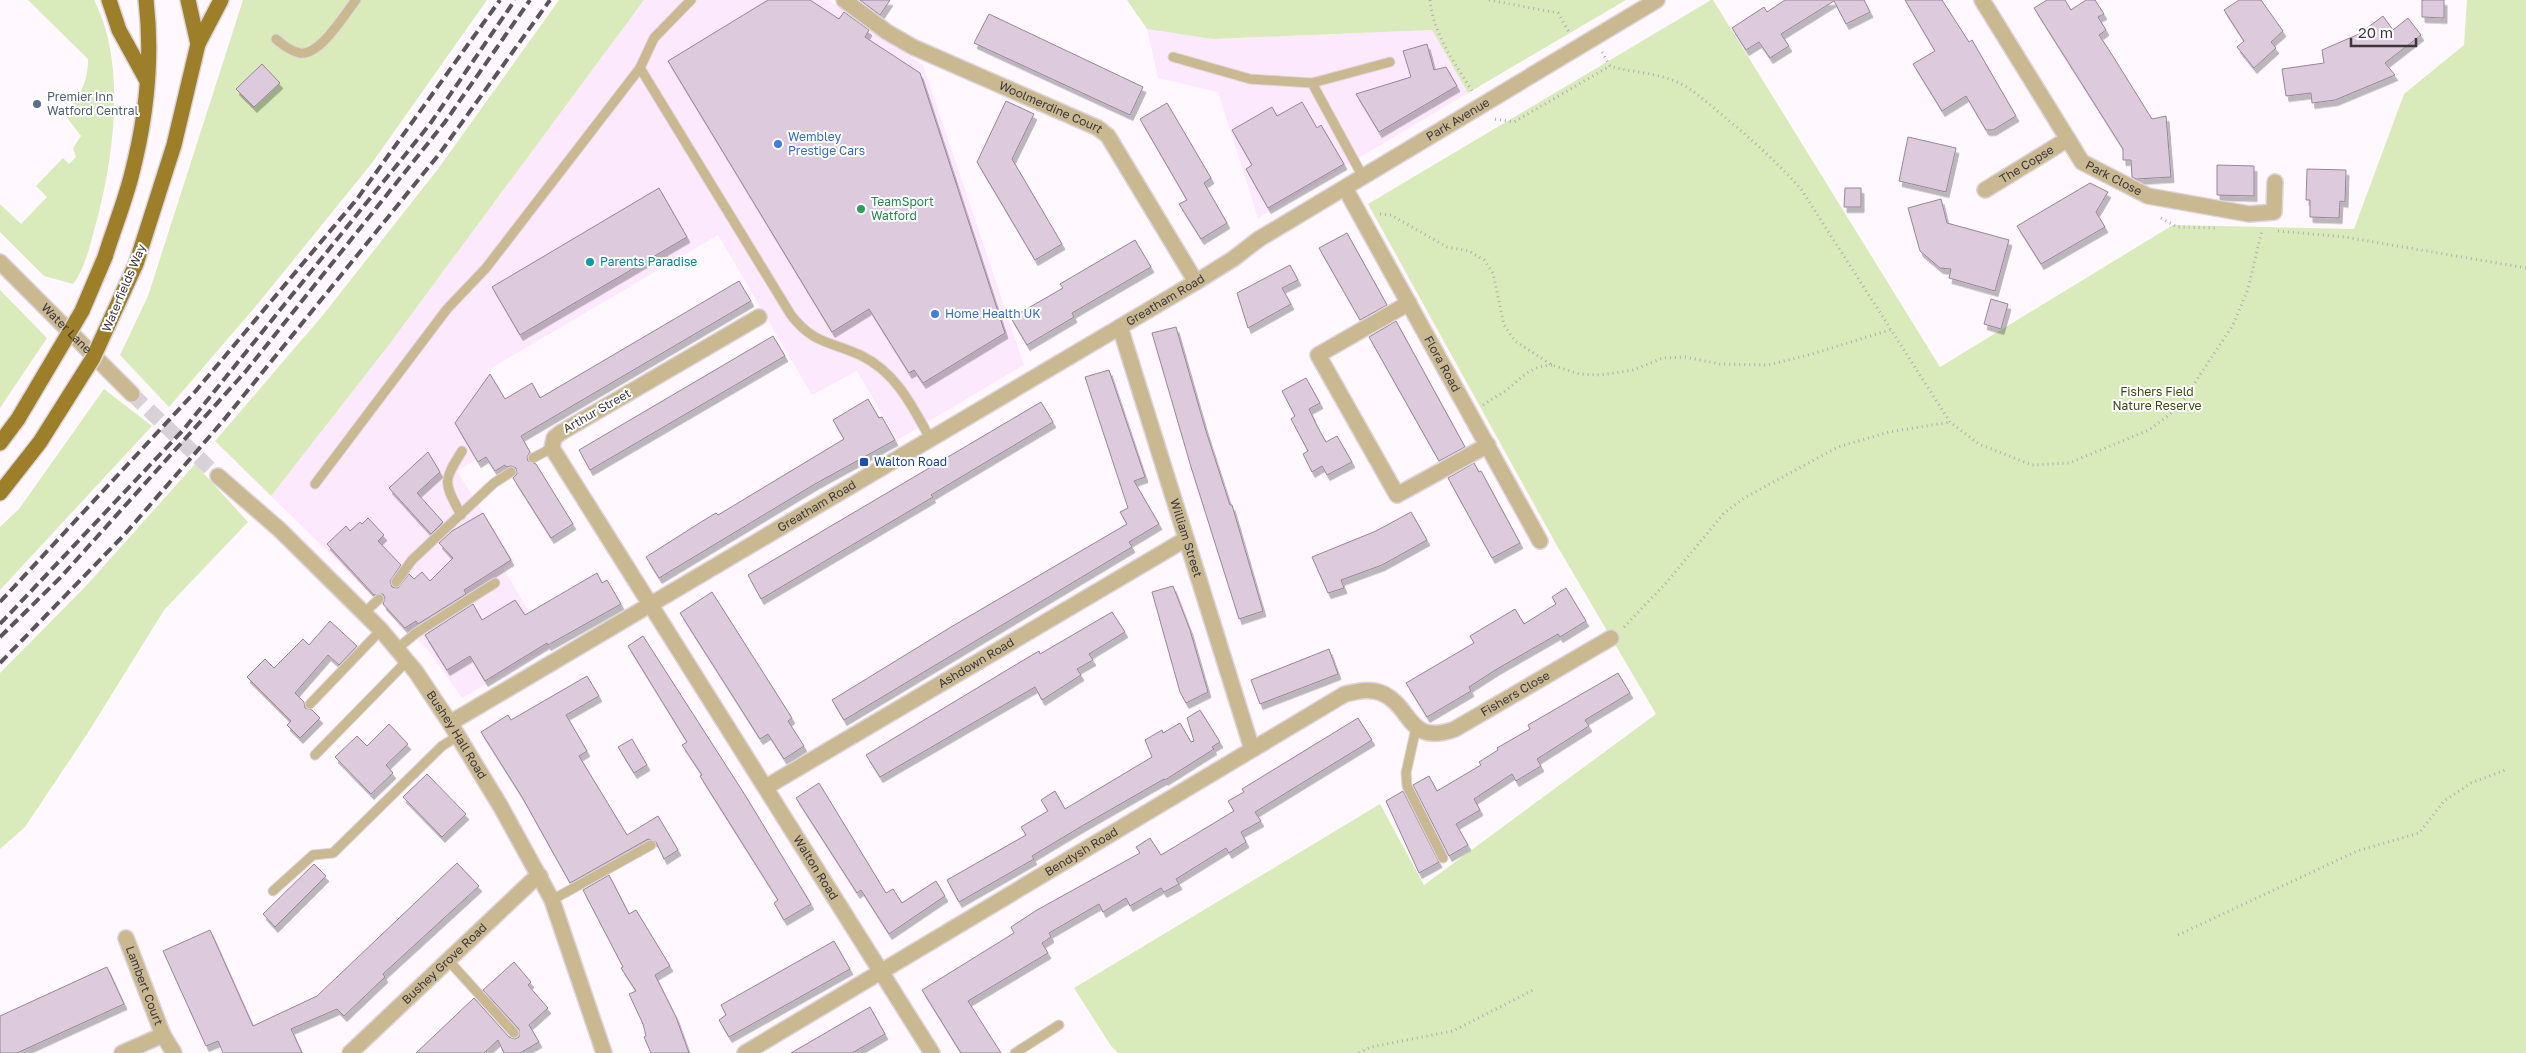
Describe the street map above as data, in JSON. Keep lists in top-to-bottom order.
{
  "streets": {
    "main road": ["Waterfields Way"],
    "street": [
      "Woolmerdine Court",
      "Park Avenue",
      "The Copse",
      "Park Close",
      "Greatham Road",
      "Water Lane",
      "Flora Road",
      "Arthur Street",
      "William Street",
      "Ashdown Road",
      "Fishers Close",
      "Bushey Hall Road",
      "Bendysh Road",
      "Walton Road",
      "Bushey Grove Road",
      "Lambert Court"
    ]
  },
  "crossings": [
    ["Woolmerdine Court", "Greatham Road"],
    ["Park Avenue", "Greatham Road"],
    ["Park Avenue", "Flora Road"],
    ["The Copse", "Park Close"],
    ["Greatham Road", "William Street"],
    ["Greatham Road", "Bushey Hall Road"],
    ["Greatham Road", "Walton Road"],
    ["William Street", "Ashdown Road"],
    ["William Street", "Bendysh Road"],
    ["Ashdown Road", "Walton Road"],
    ["Fishers Close", "Bendysh Road"],
    ["Bushey Hall Road", "Bushey Grove Road"],
    ["Bendysh Road", "Walton Road"]
  ],
  "parks": ["Fishers Field Nature Reserve"],
  "places": {
    "other": [
      "Premier Inn Watford Central",
      "Wembley Prestige Cars",
      "TeamSport Watford",
      "Parents Paradise",
      "Home Health UK"
    ],
    "transit": ["Walton Road"]
  },
  "scale_bar": "20 m"
}
